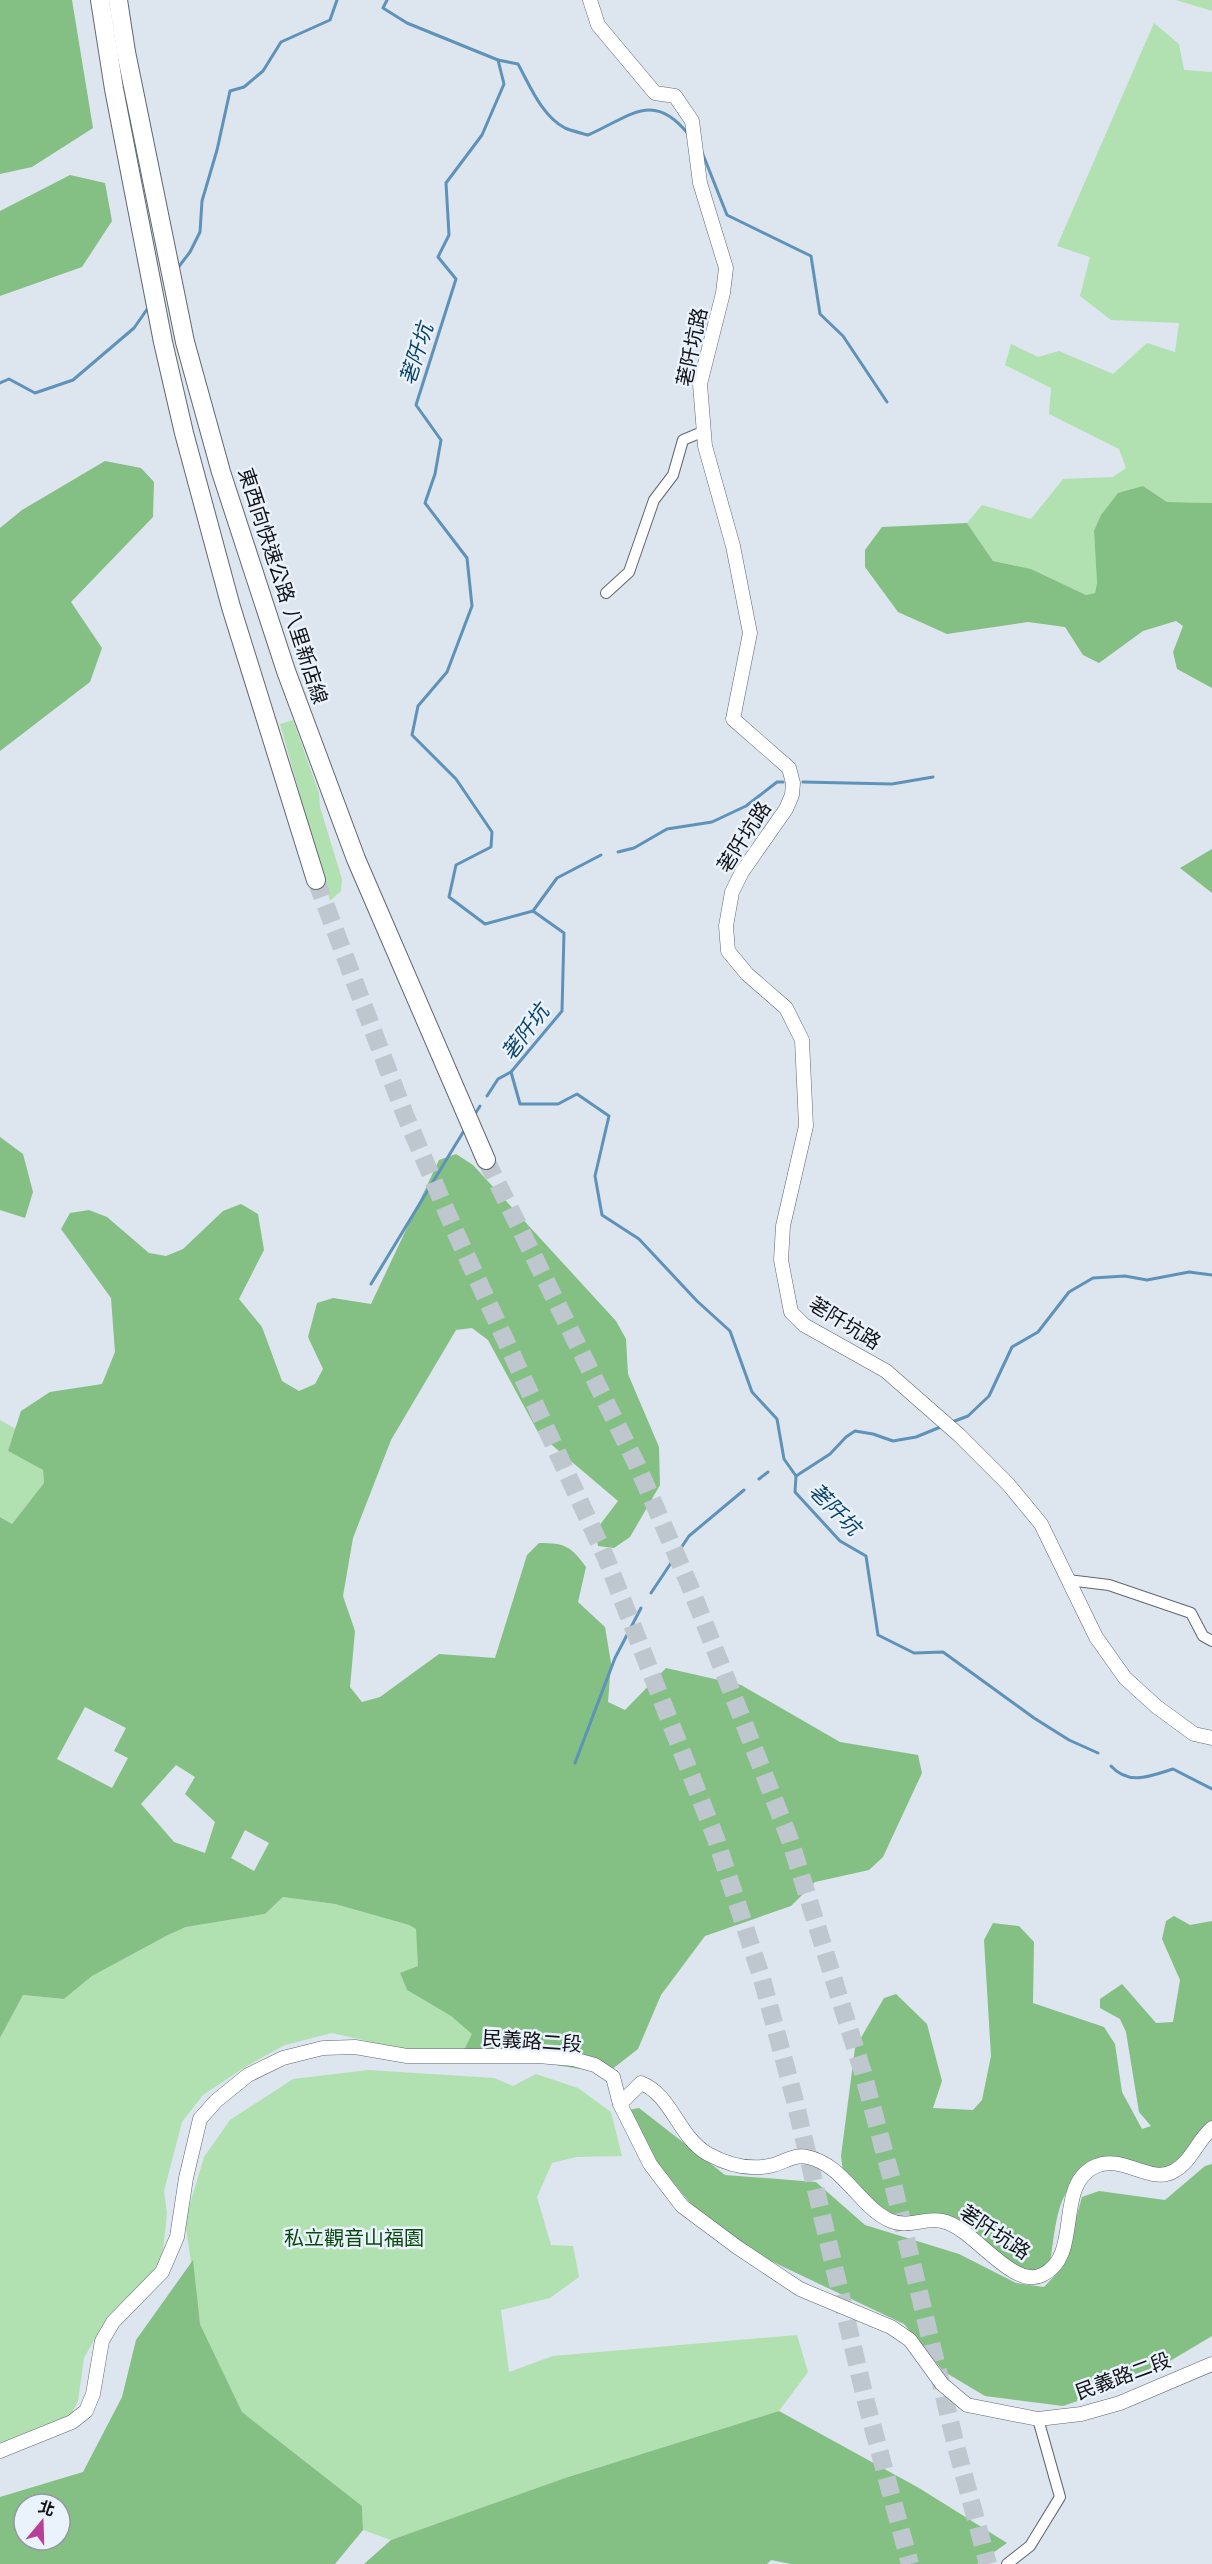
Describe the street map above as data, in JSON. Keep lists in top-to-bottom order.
{
  "streets": {
    "highway": ["東西向快速公路 八里新店線"],
    "street": ["荖阡坑路", "民義路二段"]
  },
  "crossings": [
    ["荖阡坑路", "民義路二段"]
  ],
  "water": ["荖阡坑"],
  "parks": ["私立觀音山福園"],
  "north": "top"
}
